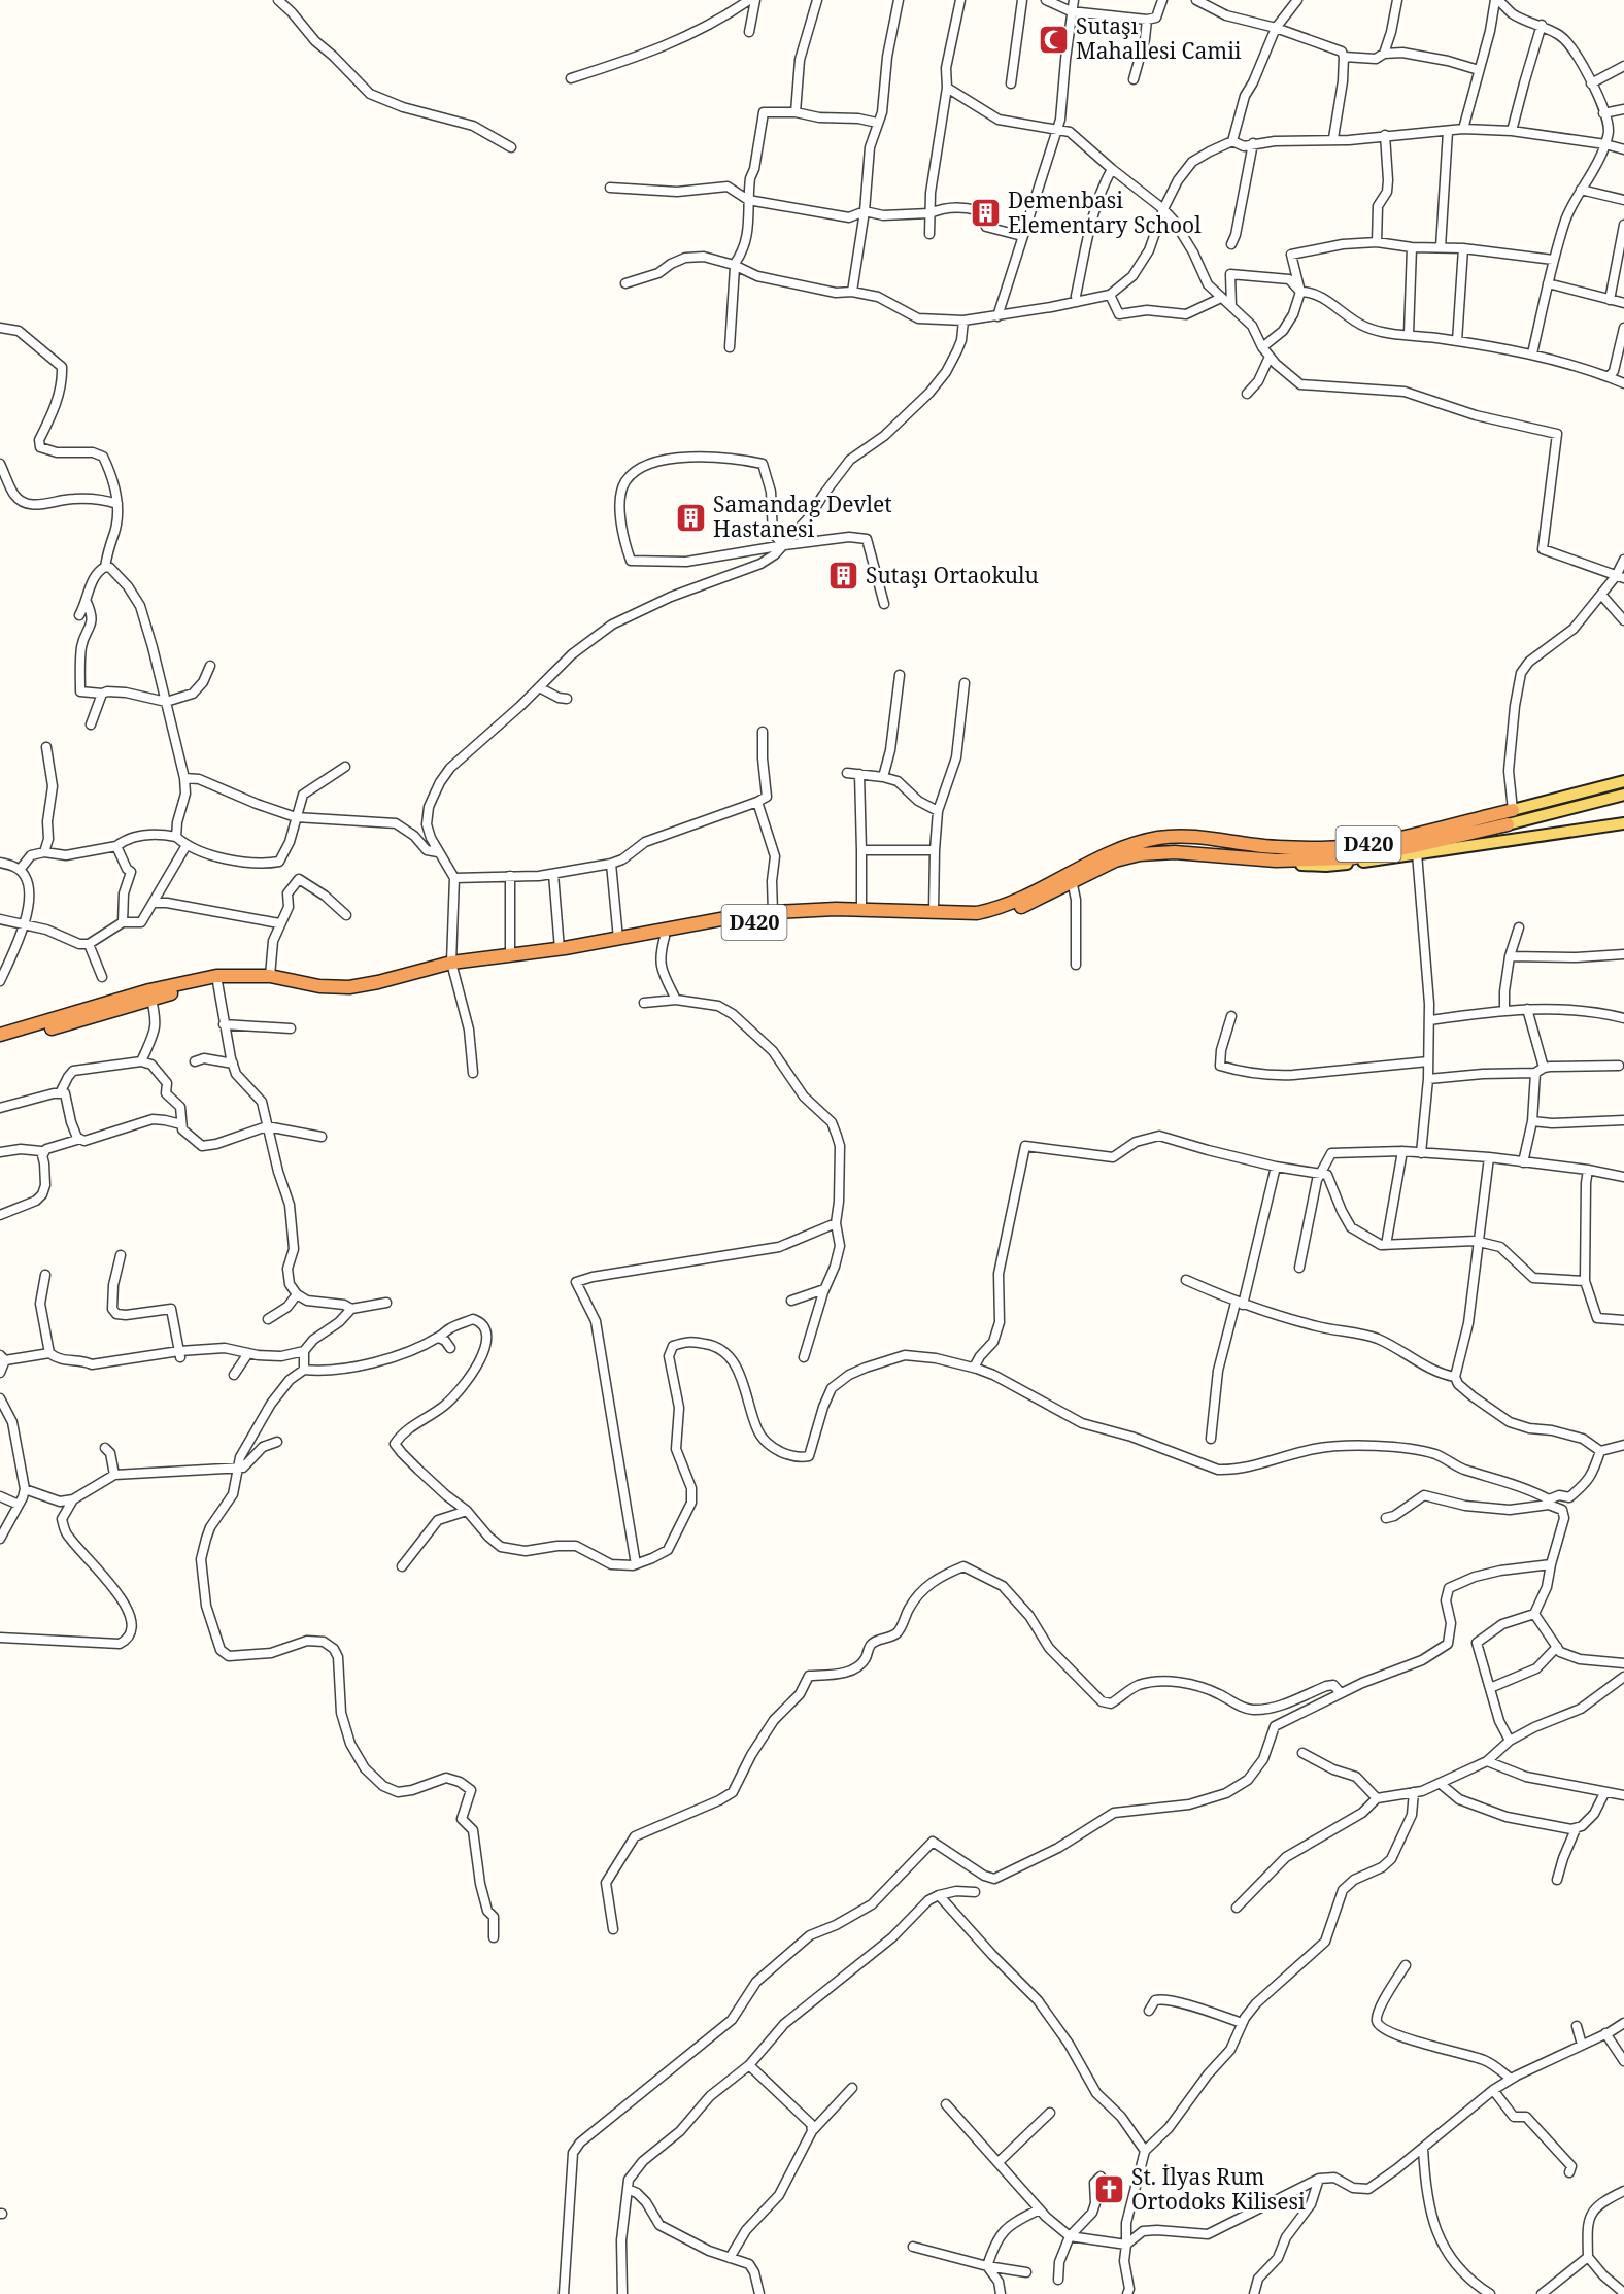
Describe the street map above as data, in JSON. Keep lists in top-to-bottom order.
{
  "streets": {
    "highway": ["D420"]
  },
  "places": {
    "mosque": ["Sutaşı Mahallesi Camii"],
    "building": ["Demenbasi Elementary School", "Samandag Devlet Hastanesi", "Sutaşı Ortaokulu"],
    "church": ["St. İlyas Rum Ortodoks Kilisesi"]
  }
}
